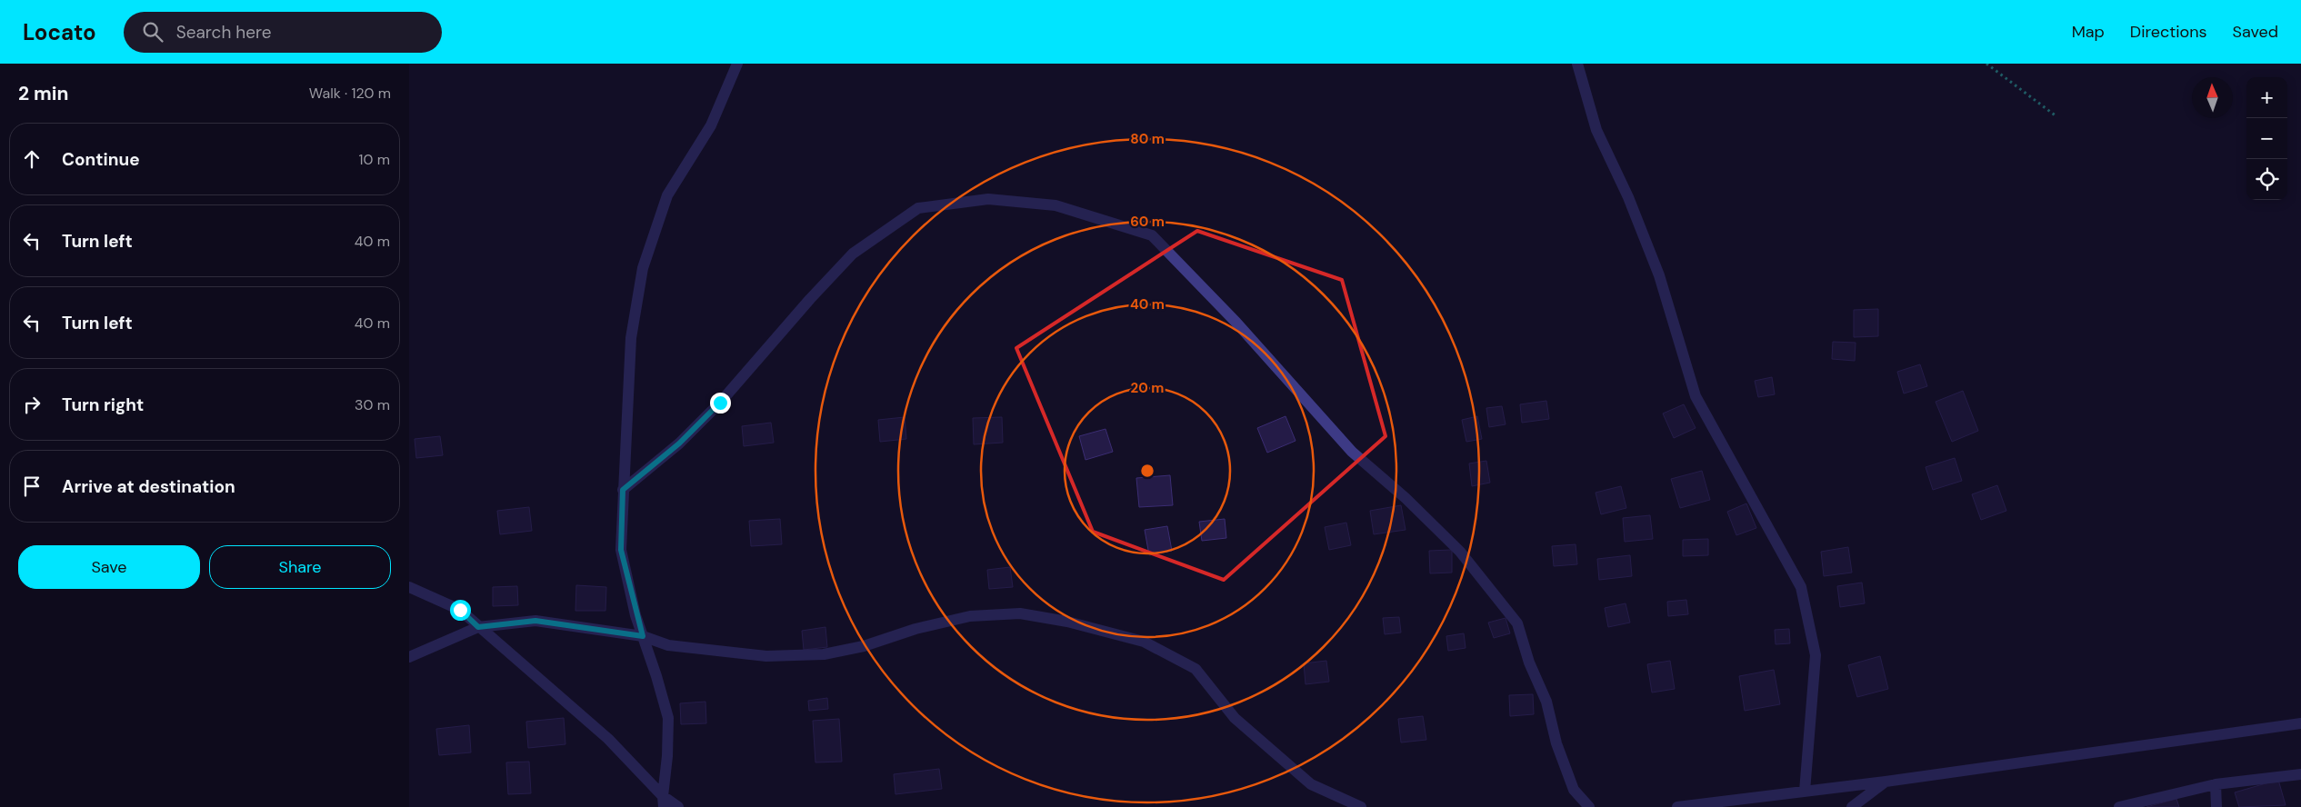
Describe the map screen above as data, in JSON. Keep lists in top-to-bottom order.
{
  "north": "top",
  "page": {
    "header": "Locato",
    "search": "Search here",
    "nav": ["Map", "Directions", "Saved"],
    "heading": ["2 min", "Walk · 120 m"],
    "map_buttons": ["+", "−"],
    "list": [
      ["Continue", "10 m"],
      ["Turn left", "40 m"],
      ["Turn left", "40 m"],
      ["Turn right", "30 m"],
      "Arrive at destination"
    ],
    "buttons": ["Save", "Share"]
  },
  "rings": [
    "80 m",
    "60 m",
    "40 m",
    "20 m"
  ]
}
